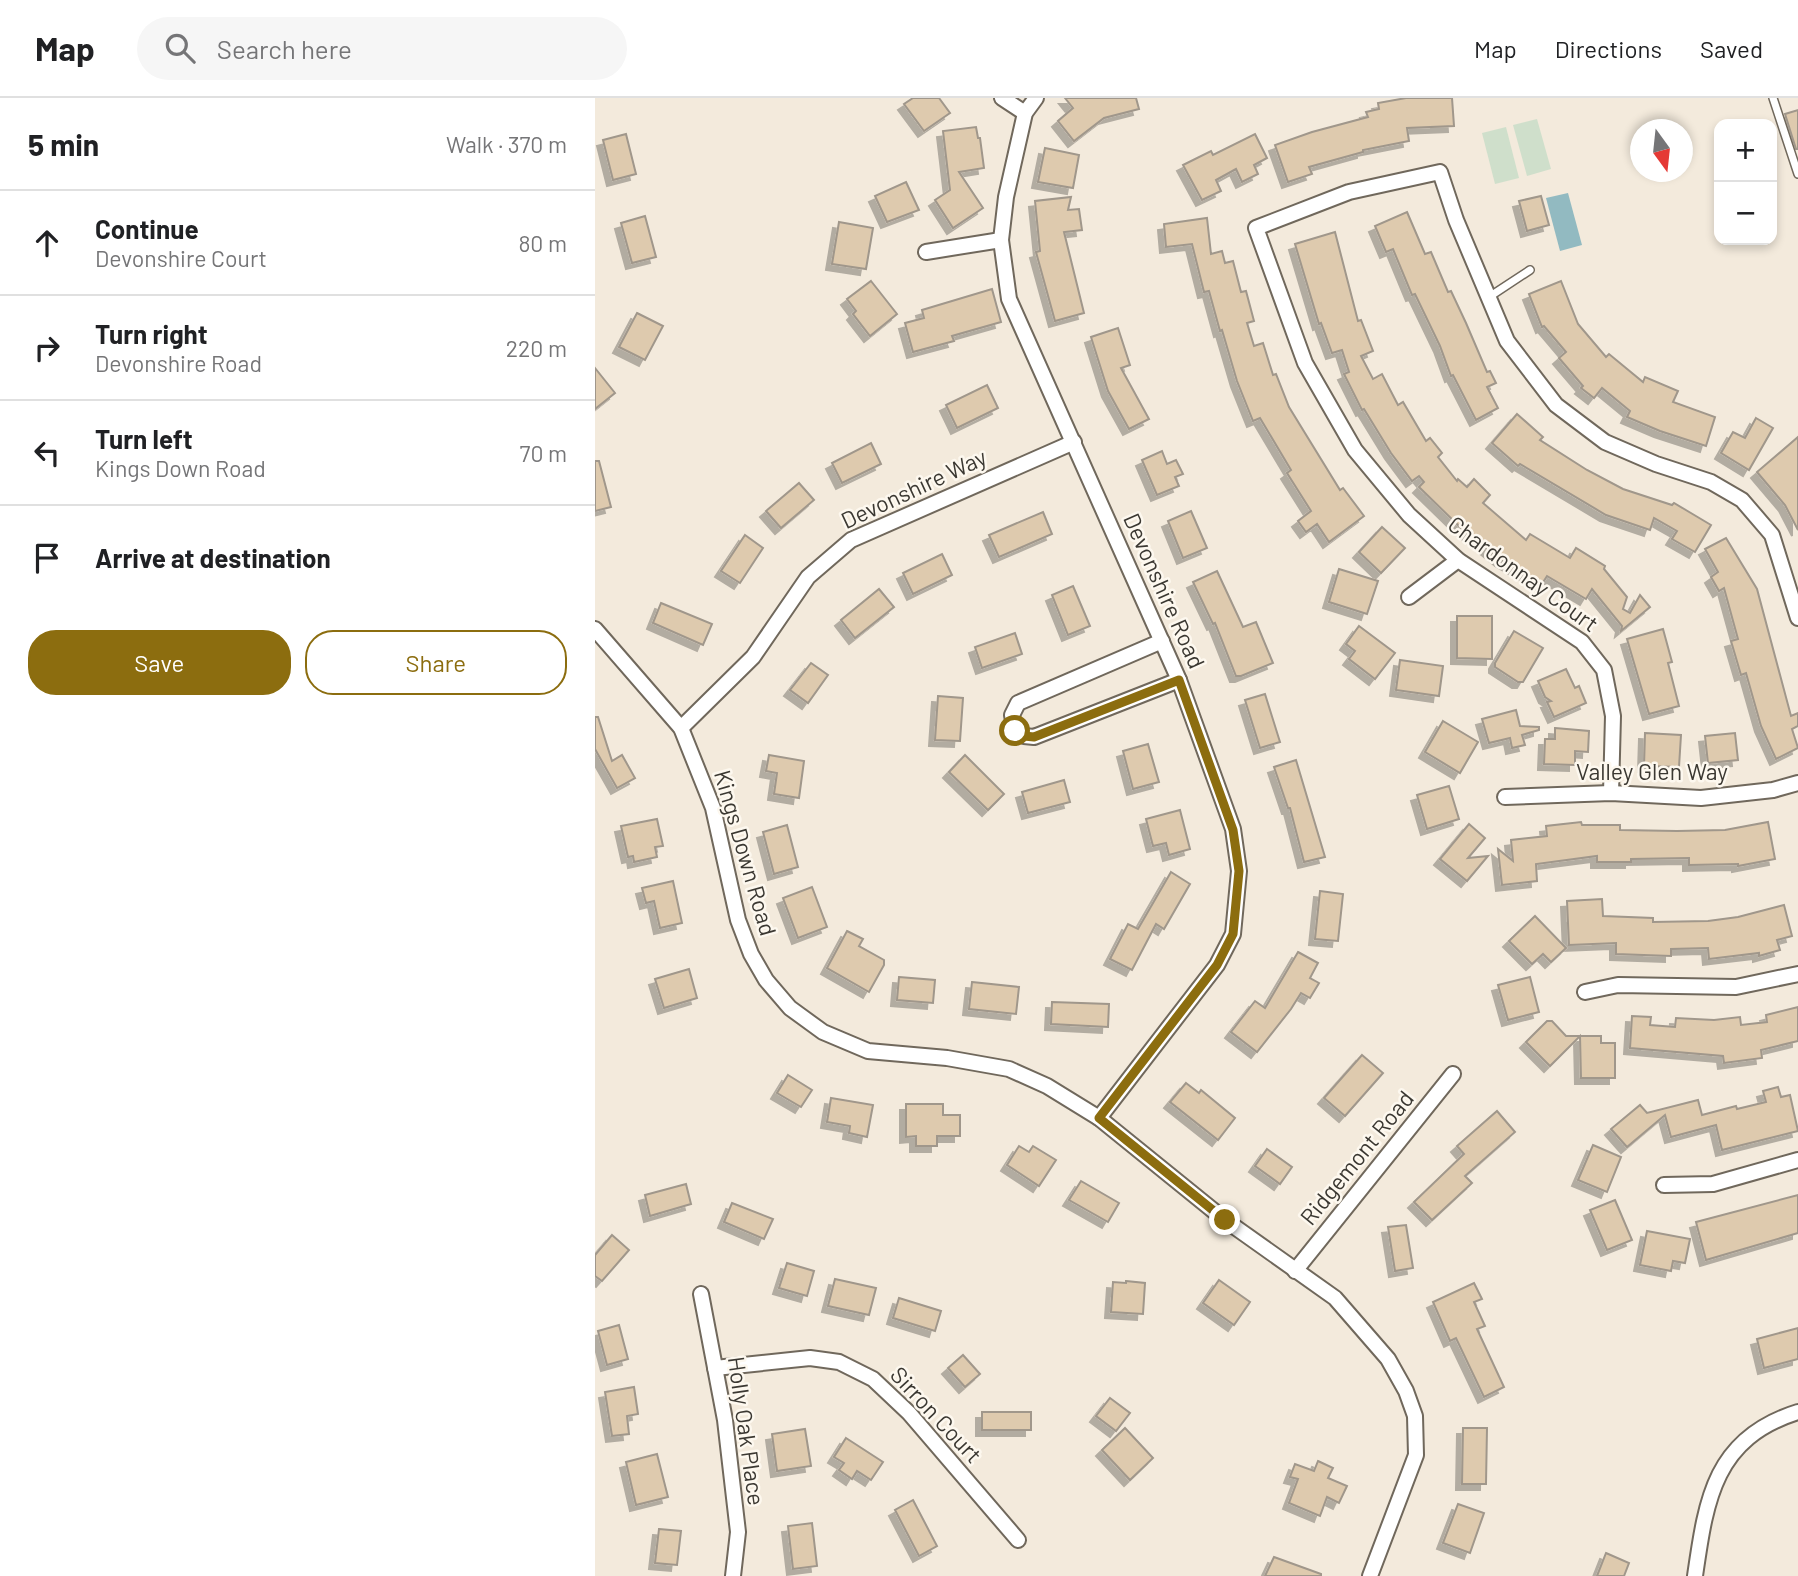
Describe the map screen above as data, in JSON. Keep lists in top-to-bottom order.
{
  "streets": {
    "street": [
      "Devonshire Way",
      "Chardonnay Court",
      "Devonshire Road",
      "Valley Glen Way",
      "Kings Down Road",
      "Ridgemont Road",
      "Sirron Court",
      "Holly Oak Place"
    ]
  },
  "crossings": [
    ["Devonshire Way", "Devonshire Road"],
    ["Devonshire Way", "Kings Down Road"],
    ["Chardonnay Court", "Valley Glen Way"],
    ["Devonshire Road", "Kings Down Road"],
    ["Kings Down Road", "Ridgemont Road"],
    ["Sirron Court", "Holly Oak Place"]
  ],
  "north": "bottom",
  "page": {
    "header": "Map",
    "search": "Search here",
    "nav": ["Map", "Directions", "Saved"],
    "heading": ["5 min", "Walk · 370 m"],
    "map_buttons": ["+", "−"],
    "list": [
      ["Continue", "Devonshire Court", "80 m"],
      ["Turn right", "Devonshire Road", "220 m"],
      ["Turn left", "Kings Down Road", "70 m"],
      "Arrive at destination"
    ],
    "buttons": ["Save", "Share"]
  }
}
